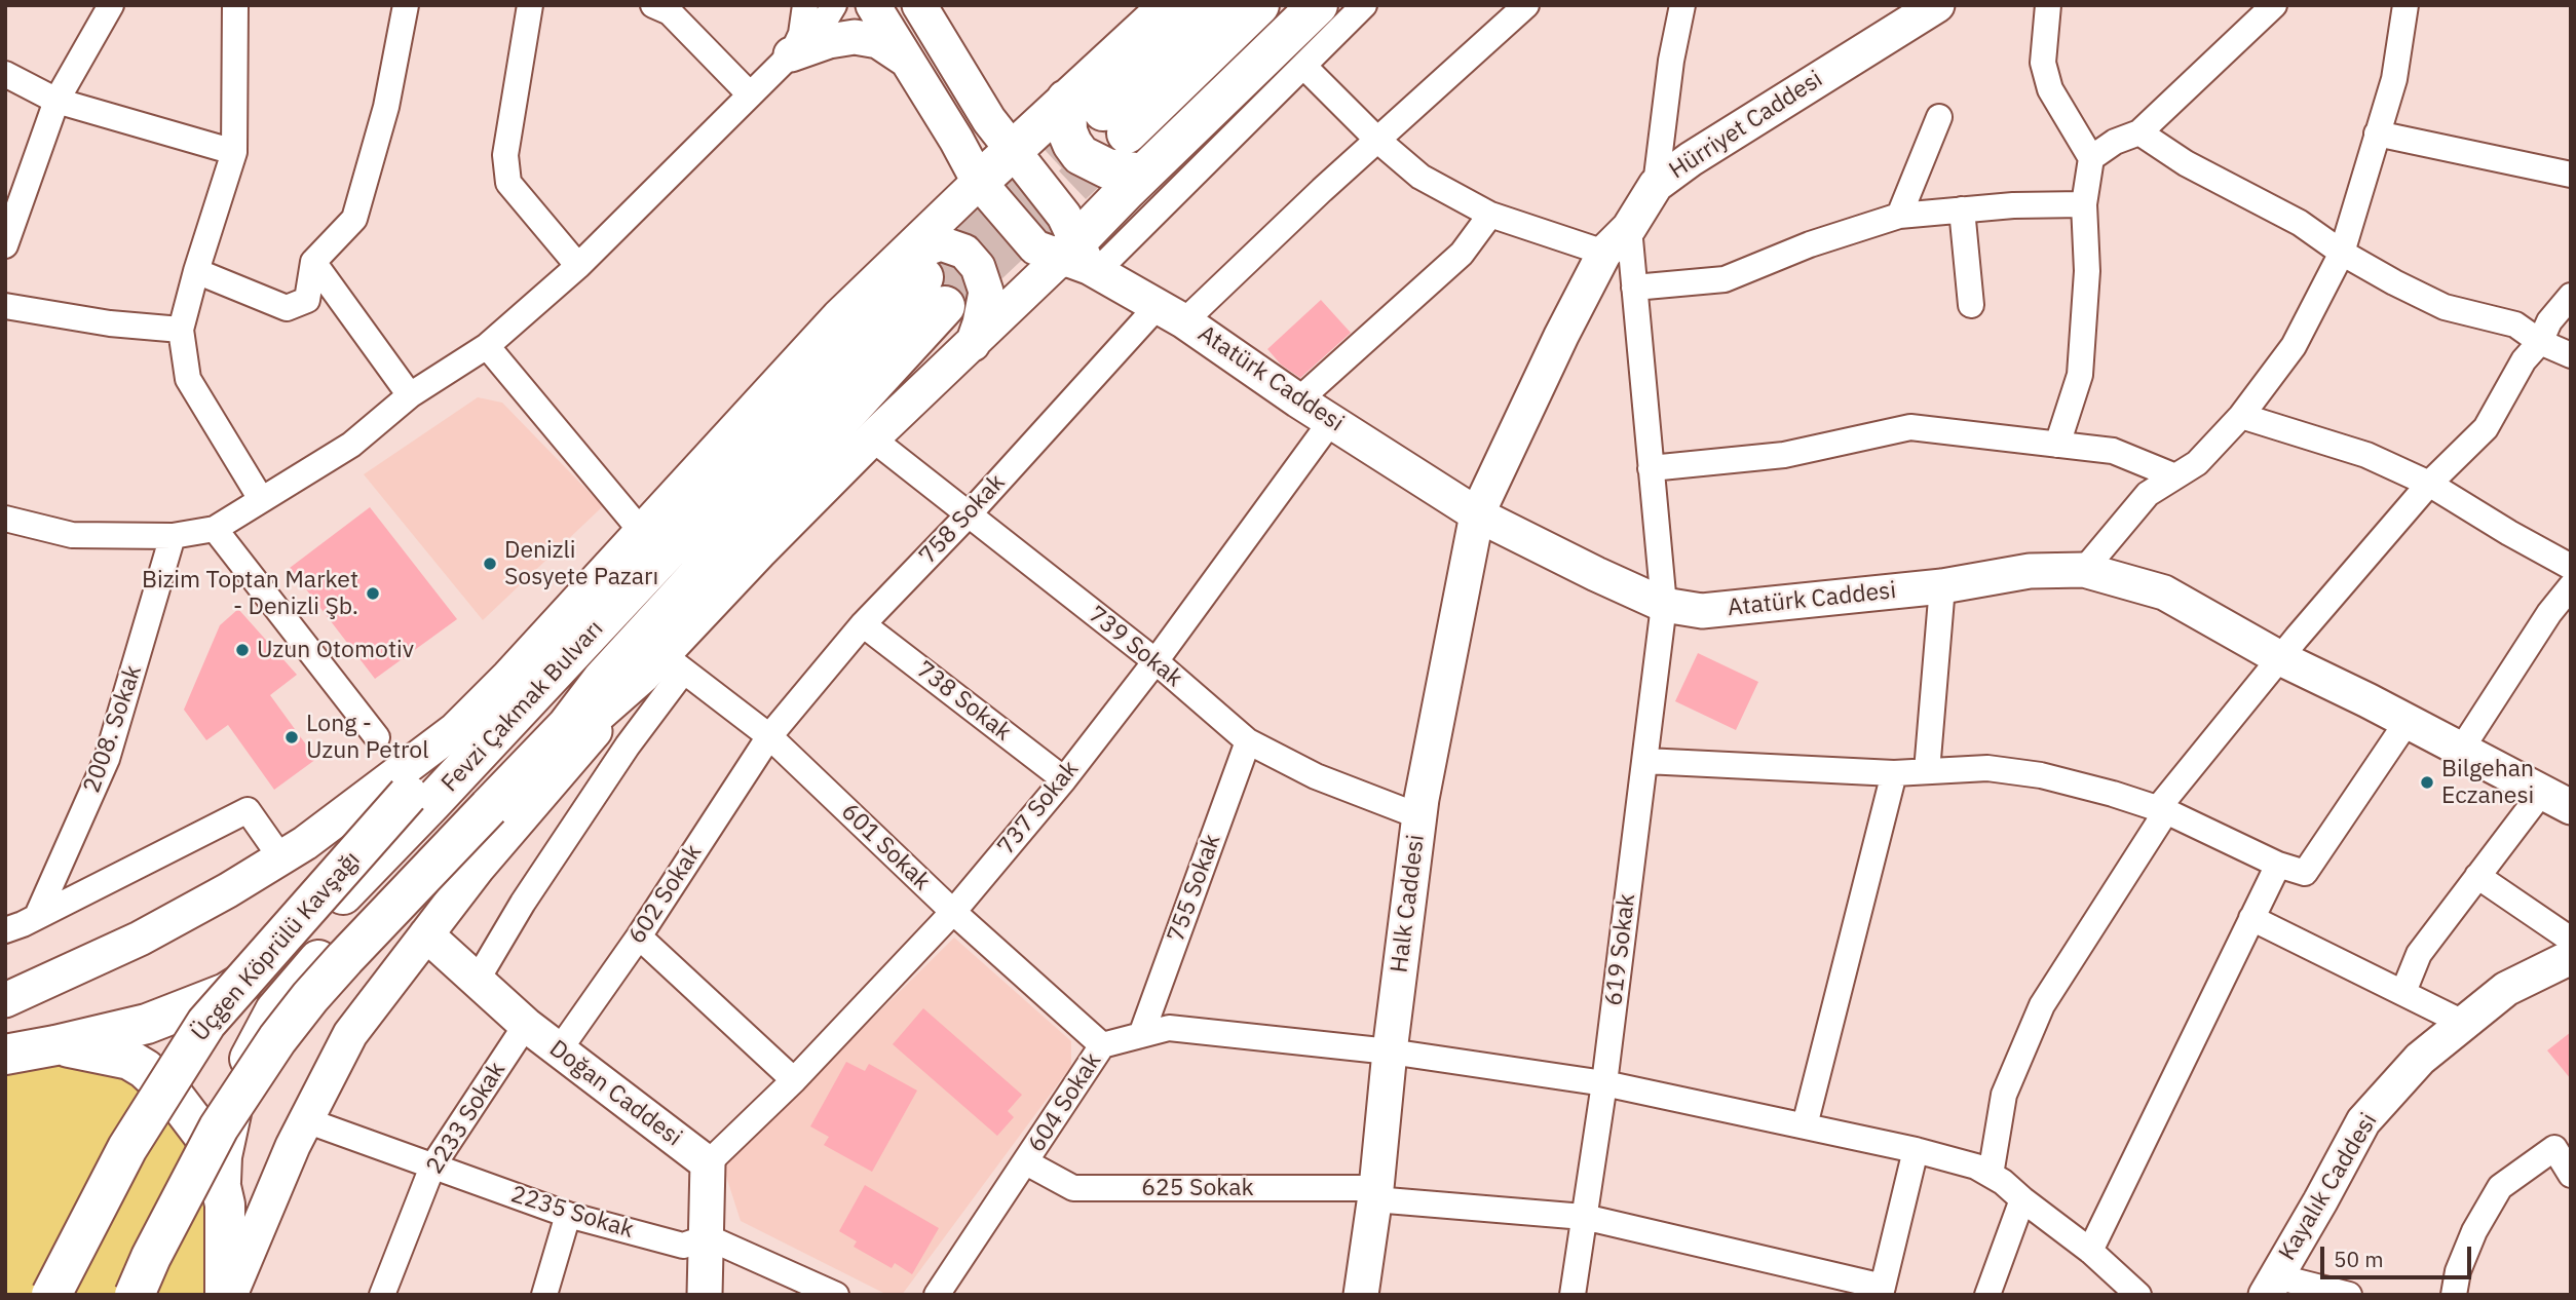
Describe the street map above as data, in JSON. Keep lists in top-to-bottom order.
{
  "streets": {
    "main road": [
      "Hürriyet Caddesi",
      "Atatürk Caddesi",
      "Fevzi Çakmak Bulvarı",
      "Halk Caddesi",
      "Üçgen Köprülü Kavşağı",
      "Doğan Caddesi",
      "Kayalık Caddesi"
    ],
    "street": [
      "758 Sokak",
      "739 Sokak",
      "738 Sokak",
      "2008. Sokak",
      "737 Sokak",
      "601 Sokak",
      "755 Sokak",
      "602 Sokak",
      "619 Sokak",
      "604 Sokak",
      "2233 Sokak",
      "625 Sokak",
      "2235 Sokak"
    ]
  },
  "crossings": [
    ["Hürriyet Caddesi", "Atatürk Caddesi"],
    ["Hürriyet Caddesi", "Halk Caddesi"],
    ["Hürriyet Caddesi", "619 Sokak"],
    ["Atatürk Caddesi", "758 Sokak"],
    ["Atatürk Caddesi", "737 Sokak"],
    ["Atatürk Caddesi", "Halk Caddesi"],
    ["Atatürk Caddesi", "619 Sokak"],
    ["758 Sokak", "739 Sokak"],
    ["758 Sokak", "738 Sokak"],
    ["758 Sokak", "601 Sokak"],
    ["758 Sokak", "602 Sokak"],
    ["739 Sokak", "737 Sokak"],
    ["739 Sokak", "755 Sokak"],
    ["739 Sokak", "Halk Caddesi"],
    ["738 Sokak", "737 Sokak"],
    ["Fevzi Çakmak Bulvarı", "Üçgen Köprülü Kavşağı"],
    ["737 Sokak", "601 Sokak"],
    ["737 Sokak", "Doğan Caddesi"],
    ["601 Sokak", "602 Sokak"],
    ["601 Sokak", "604 Sokak"],
    ["755 Sokak", "604 Sokak"],
    ["602 Sokak", "Doğan Caddesi"],
    ["Halk Caddesi", "604 Sokak"],
    ["Halk Caddesi", "625 Sokak"],
    ["619 Sokak", "604 Sokak"],
    ["619 Sokak", "625 Sokak"],
    ["Doğan Caddesi", "2233 Sokak"],
    ["604 Sokak", "625 Sokak"],
    ["2233 Sokak", "2235 Sokak"]
  ],
  "places": [
    "Denizli Sosyete Pazarı",
    "Bizim Toptan Market - Denizli Şb.",
    "Uzun Otomotiv",
    "Long - Uzun Petrol",
    "Bilgehan Eczanesi"
  ],
  "scale_bar": "50 m"
}
